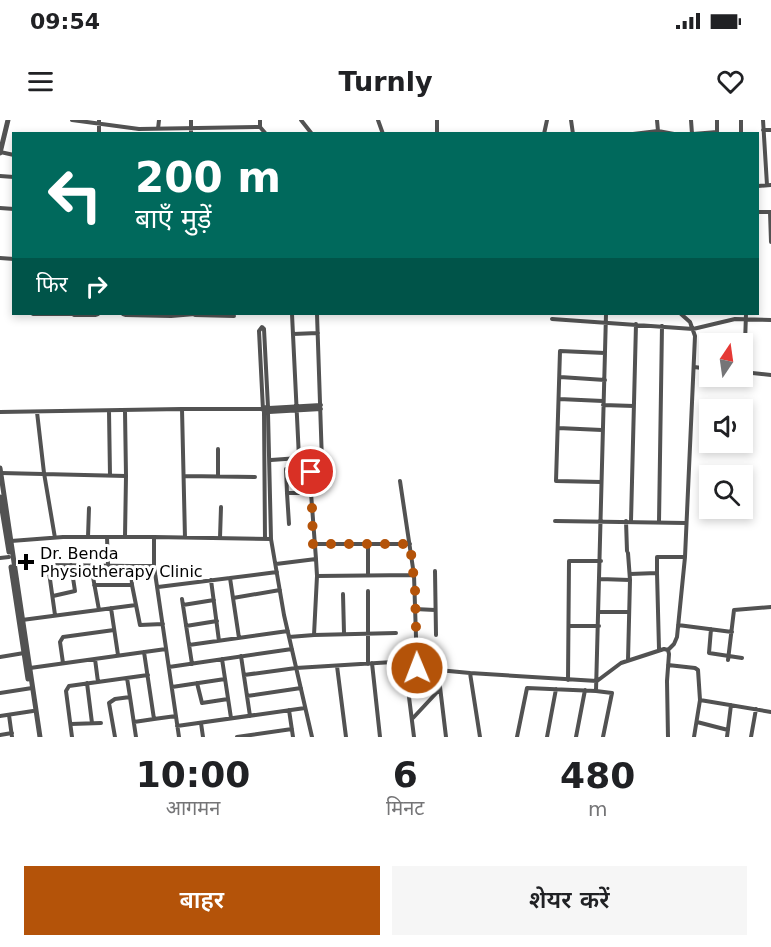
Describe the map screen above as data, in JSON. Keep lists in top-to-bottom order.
{
  "places": {
    "health": ["Dr. Benda Physiotherapy Clinic"]
  },
  "north": "top",
  "page": {
    "status": "09:54",
    "header": "Turnly",
    "turn": ["200 m", "बाएँ मुड़ें"],
    "then": "फिर",
    "eta": [
      "10:00",
      "आगमन",
      "6",
      "मिनट",
      "480",
      "m"
    ],
    "buttons": ["बाहर", "शेयर करें"]
  }
}
